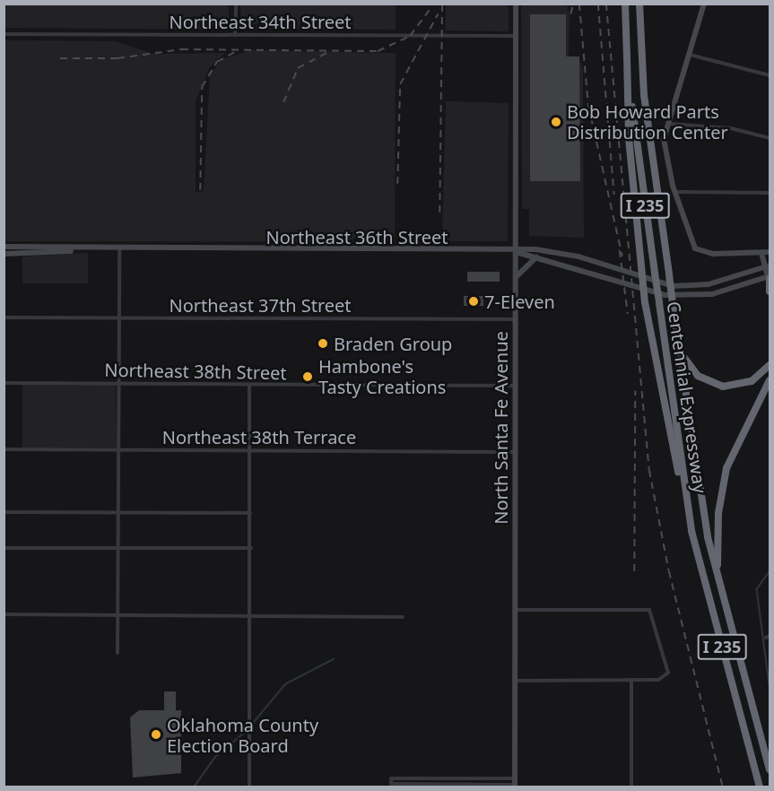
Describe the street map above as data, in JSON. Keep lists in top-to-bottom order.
{
  "streets": {
    "highway": ["I 235", "Centennial Expressway"],
    "main road": ["Northeast 36th Street", "North Santa Fe Avenue"],
    "street": [
      "Northeast 34th Street",
      "Northeast 37th Street",
      "Northeast 38th Street",
      "Northeast 38th Terrace"
    ]
  },
  "crossings": [
    ["Northeast 34th Street", "North Santa Fe Avenue"],
    ["Northeast 36th Street", "North Santa Fe Avenue"],
    ["Northeast 37th Street", "North Santa Fe Avenue"],
    ["Northeast 38th Street", "North Santa Fe Avenue"],
    ["North Santa Fe Avenue", "Northeast 38th Terrace"]
  ],
  "places": [
    "Bob Howard Parts Distribution Center",
    "7-Eleven",
    "Braden Group",
    "Hambone's Tasty Creations",
    "Oklahoma County Election Board"
  ]
}
